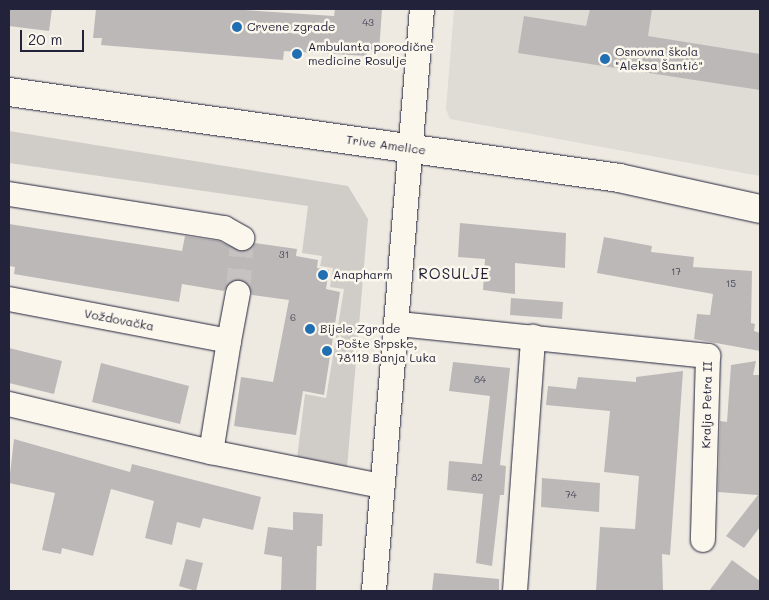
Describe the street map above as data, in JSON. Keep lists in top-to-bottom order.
{
  "streets": {
    "main road": ["Trive Amelice"],
    "street": ["Voždovačka", "Kralja Petra II"]
  },
  "districts": ["ROSULJE"],
  "places": [
    "Crvene zgrade",
    "Ambulanta porodične medicine Rosulje",
    "Osnovna škola \"Aleksa Šantić\"",
    "Anapharm",
    "Bijele Zgrade",
    "Pošte Srpske, 78119 Banja Luka"
  ],
  "house_numbers": [
    "43",
    "31",
    "17",
    "15",
    "6",
    "84",
    "82",
    "74"
  ],
  "scale_bar": "20 m"
}
